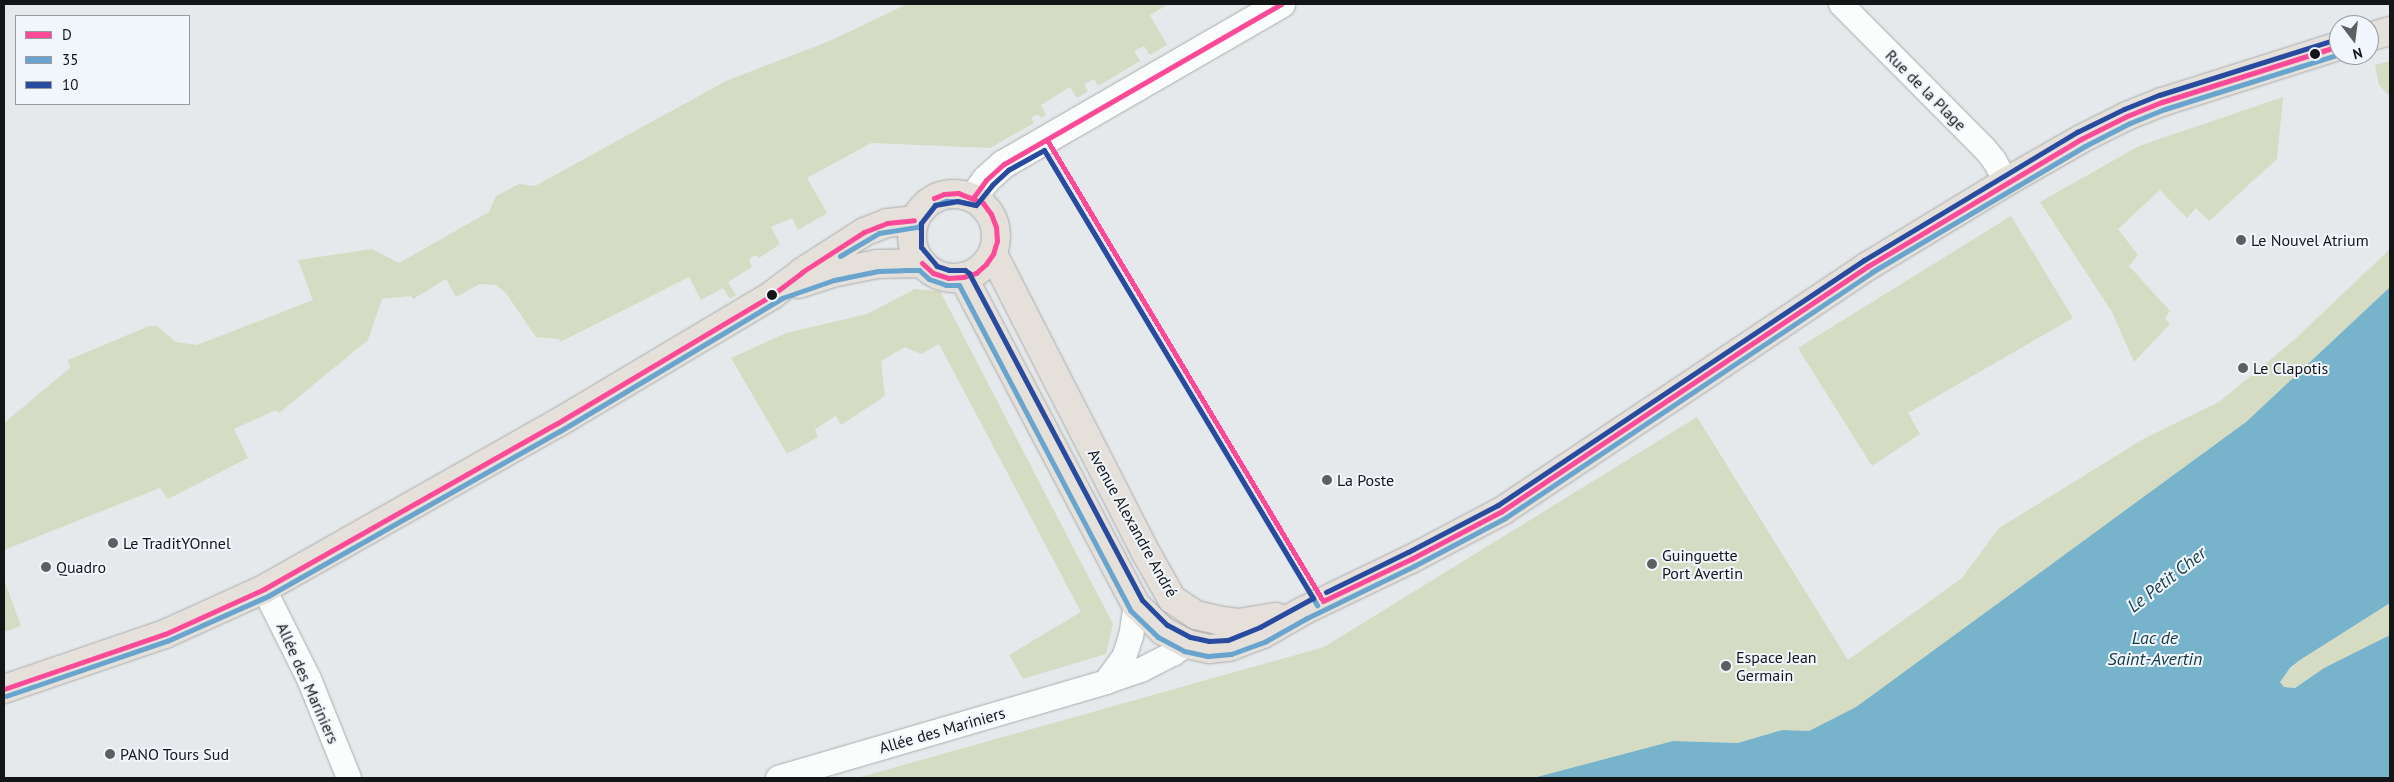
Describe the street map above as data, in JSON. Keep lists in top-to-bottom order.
{
  "streets": {
    "main road": ["Avenue Alexandre André"],
    "street": ["Rue de la Plage", "Allée des Mariniers"]
  },
  "crossings": [
    ["Avenue Alexandre André", "Allée des Mariniers"]
  ],
  "water": ["Le Petit Cher", "Lac de Saint-Avertin"],
  "places": [
    "Le Nouvel Atrium",
    "Le Clapotis",
    "La Poste",
    "Le TraditYOnnel",
    "Guinguette Port Avertin",
    "Quadro",
    "Espace Jean Germain",
    "PANO Tours Sud"
  ],
  "lines": ["transit line D", "transit line 10", "transit line 35"],
  "legend": ["D", "35", "10"],
  "north": "bottom"
}
